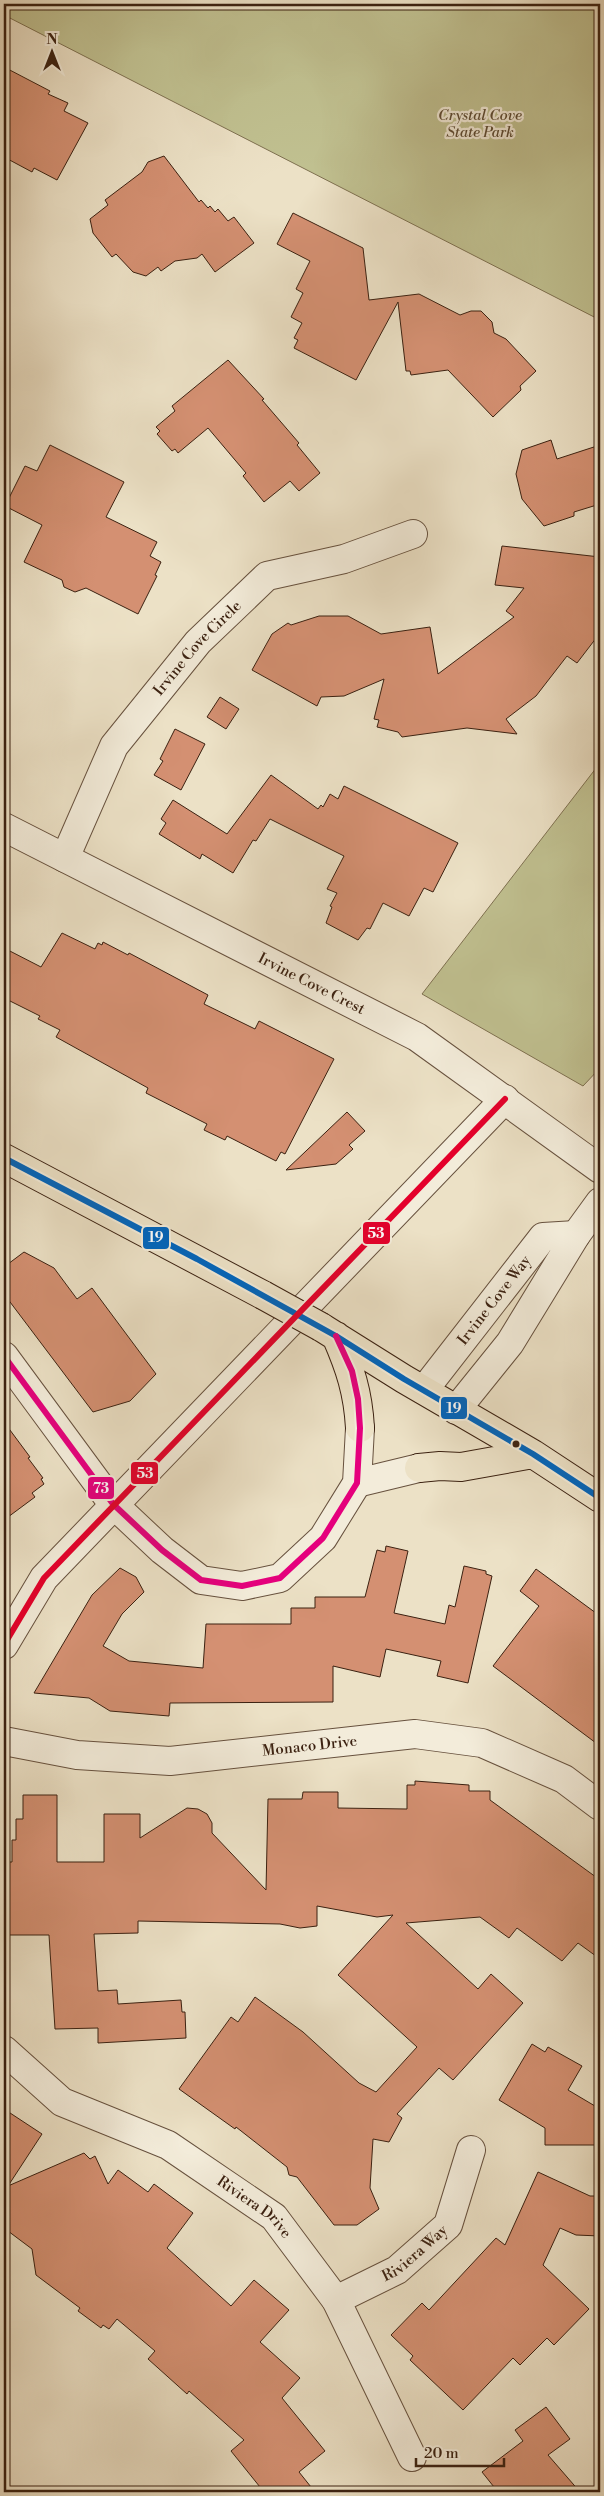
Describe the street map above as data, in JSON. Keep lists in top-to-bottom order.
{
  "streets": {
    "street": [
      "Irvine Cove Circle",
      "Irvine Cove Crest",
      "Irvine Cove Way",
      "Monaco Drive",
      "Riviera Drive",
      "Riviera Way"
    ]
  },
  "crossings": [
    ["Irvine Cove Circle", "Irvine Cove Crest"],
    ["Riviera Drive", "Riviera Way"]
  ],
  "parks": ["Crystal Cove State Park"],
  "lines": ["transit line 53", "transit line 19", "transit line 73"],
  "scale_bar": "20 m",
  "north": "top"
}
